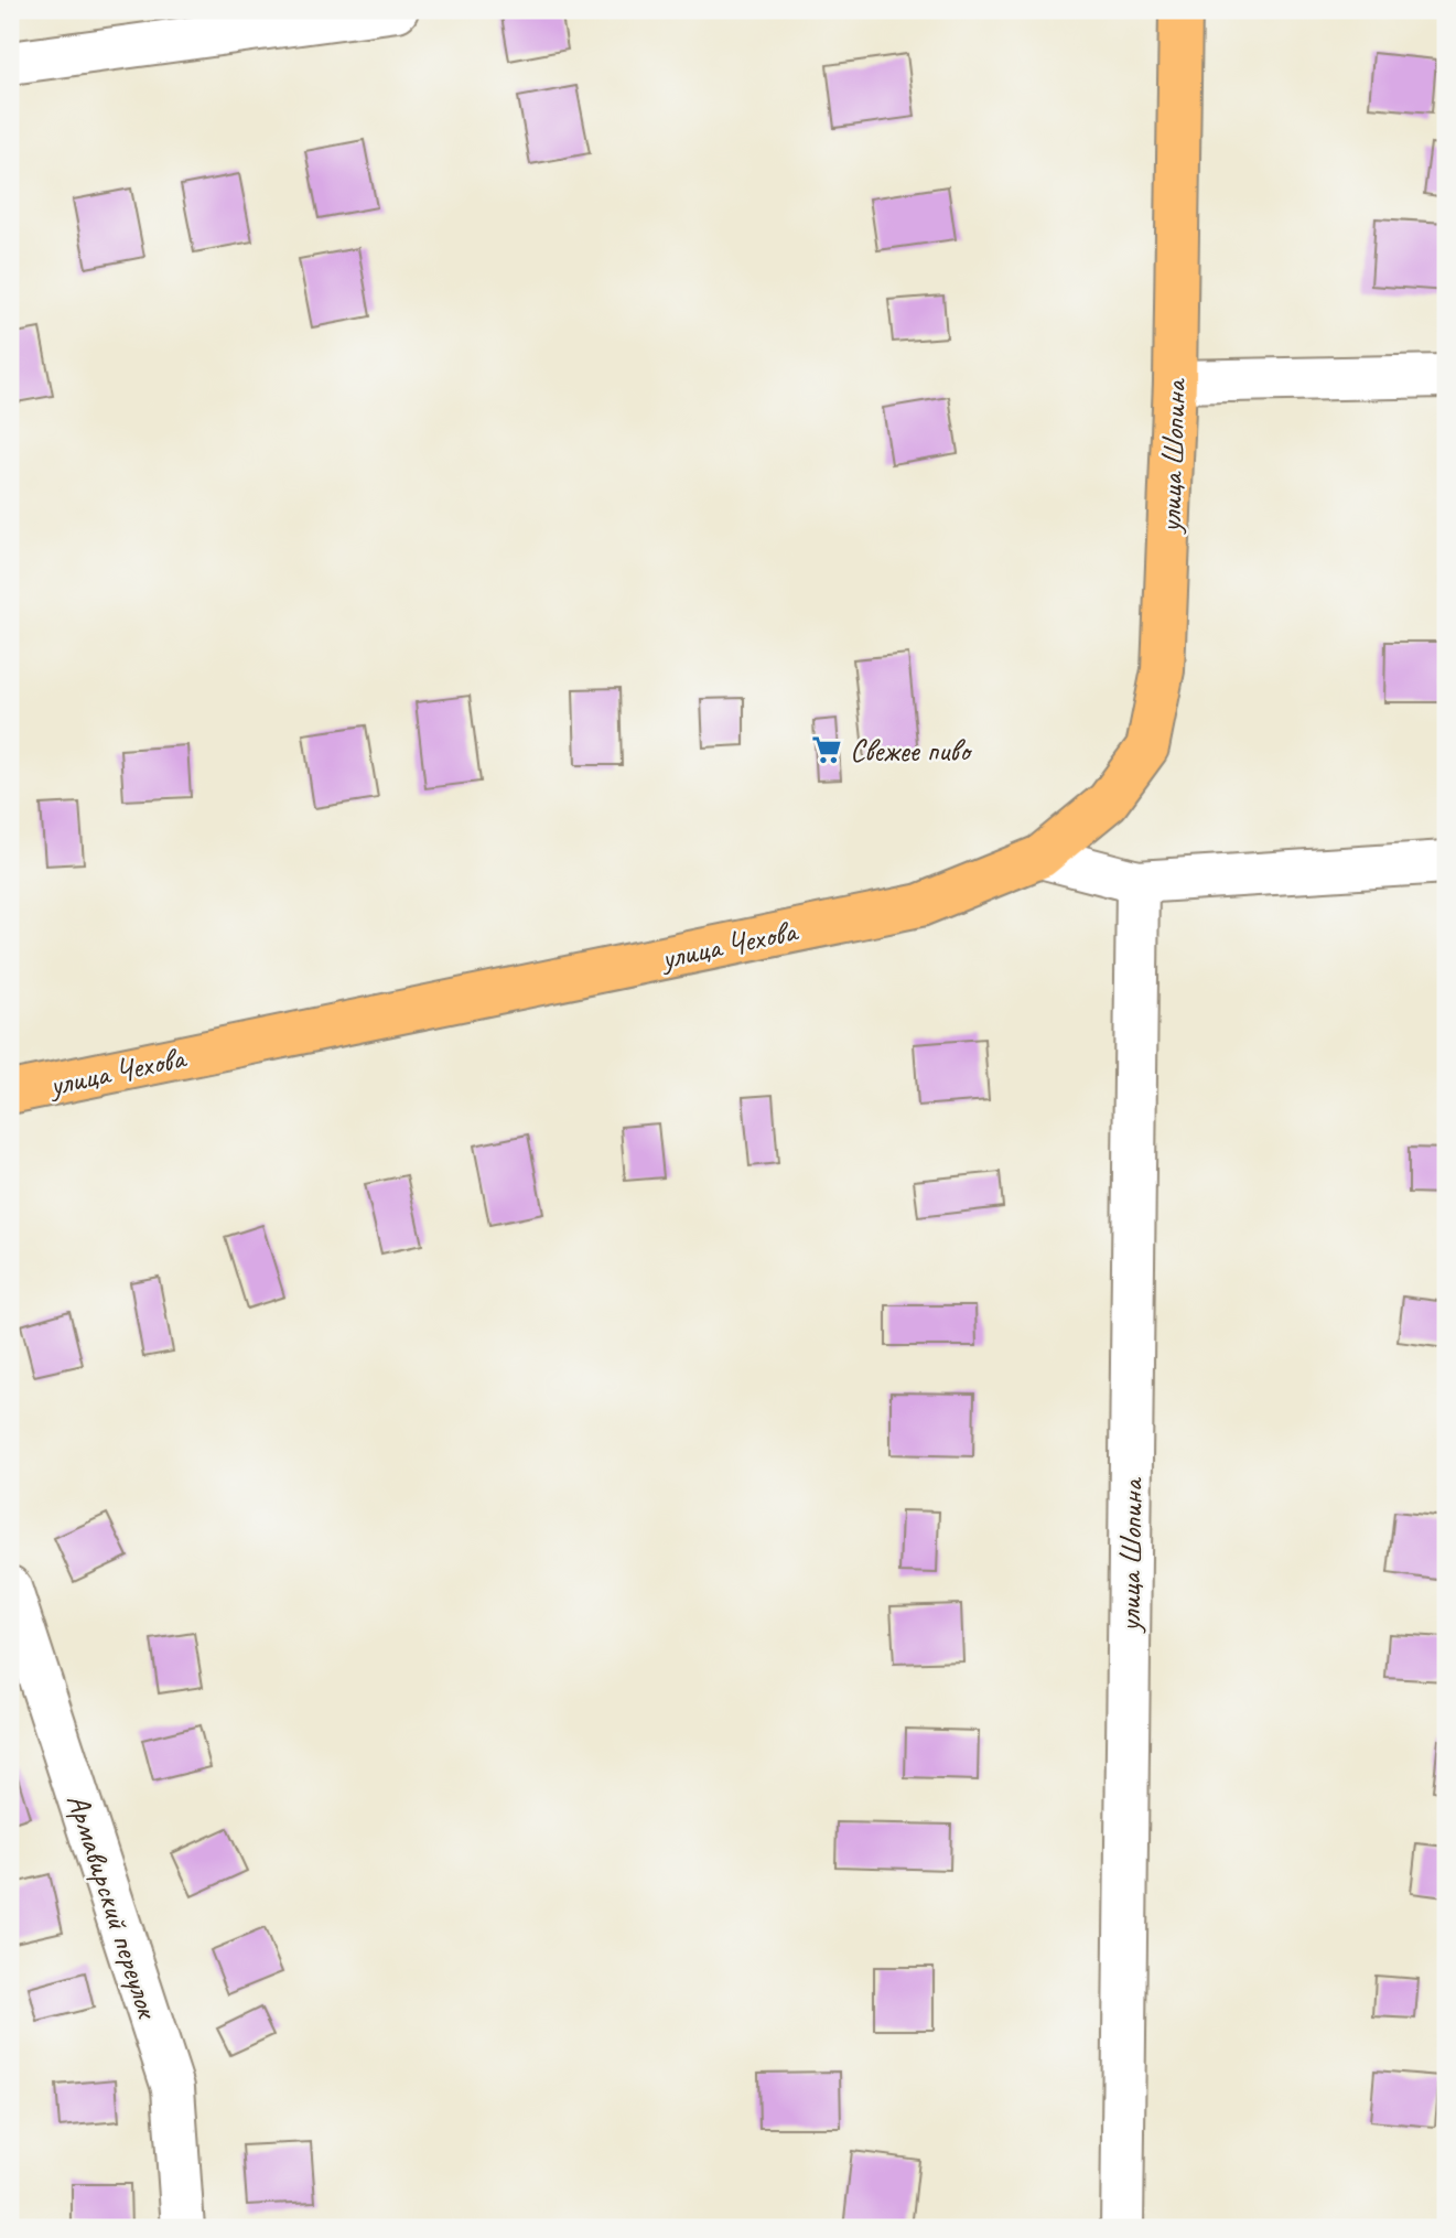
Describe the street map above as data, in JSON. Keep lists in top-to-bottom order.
{
  "streets": {
    "main road": ["улица Шопина", "улица Чехова"],
    "street": ["Армавирский переулок"]
  },
  "crossings": [
    ["улица Шопина", "улица Чехова"]
  ],
  "places": {
    "supermarket": ["Свежее пиво"]
  }
}
